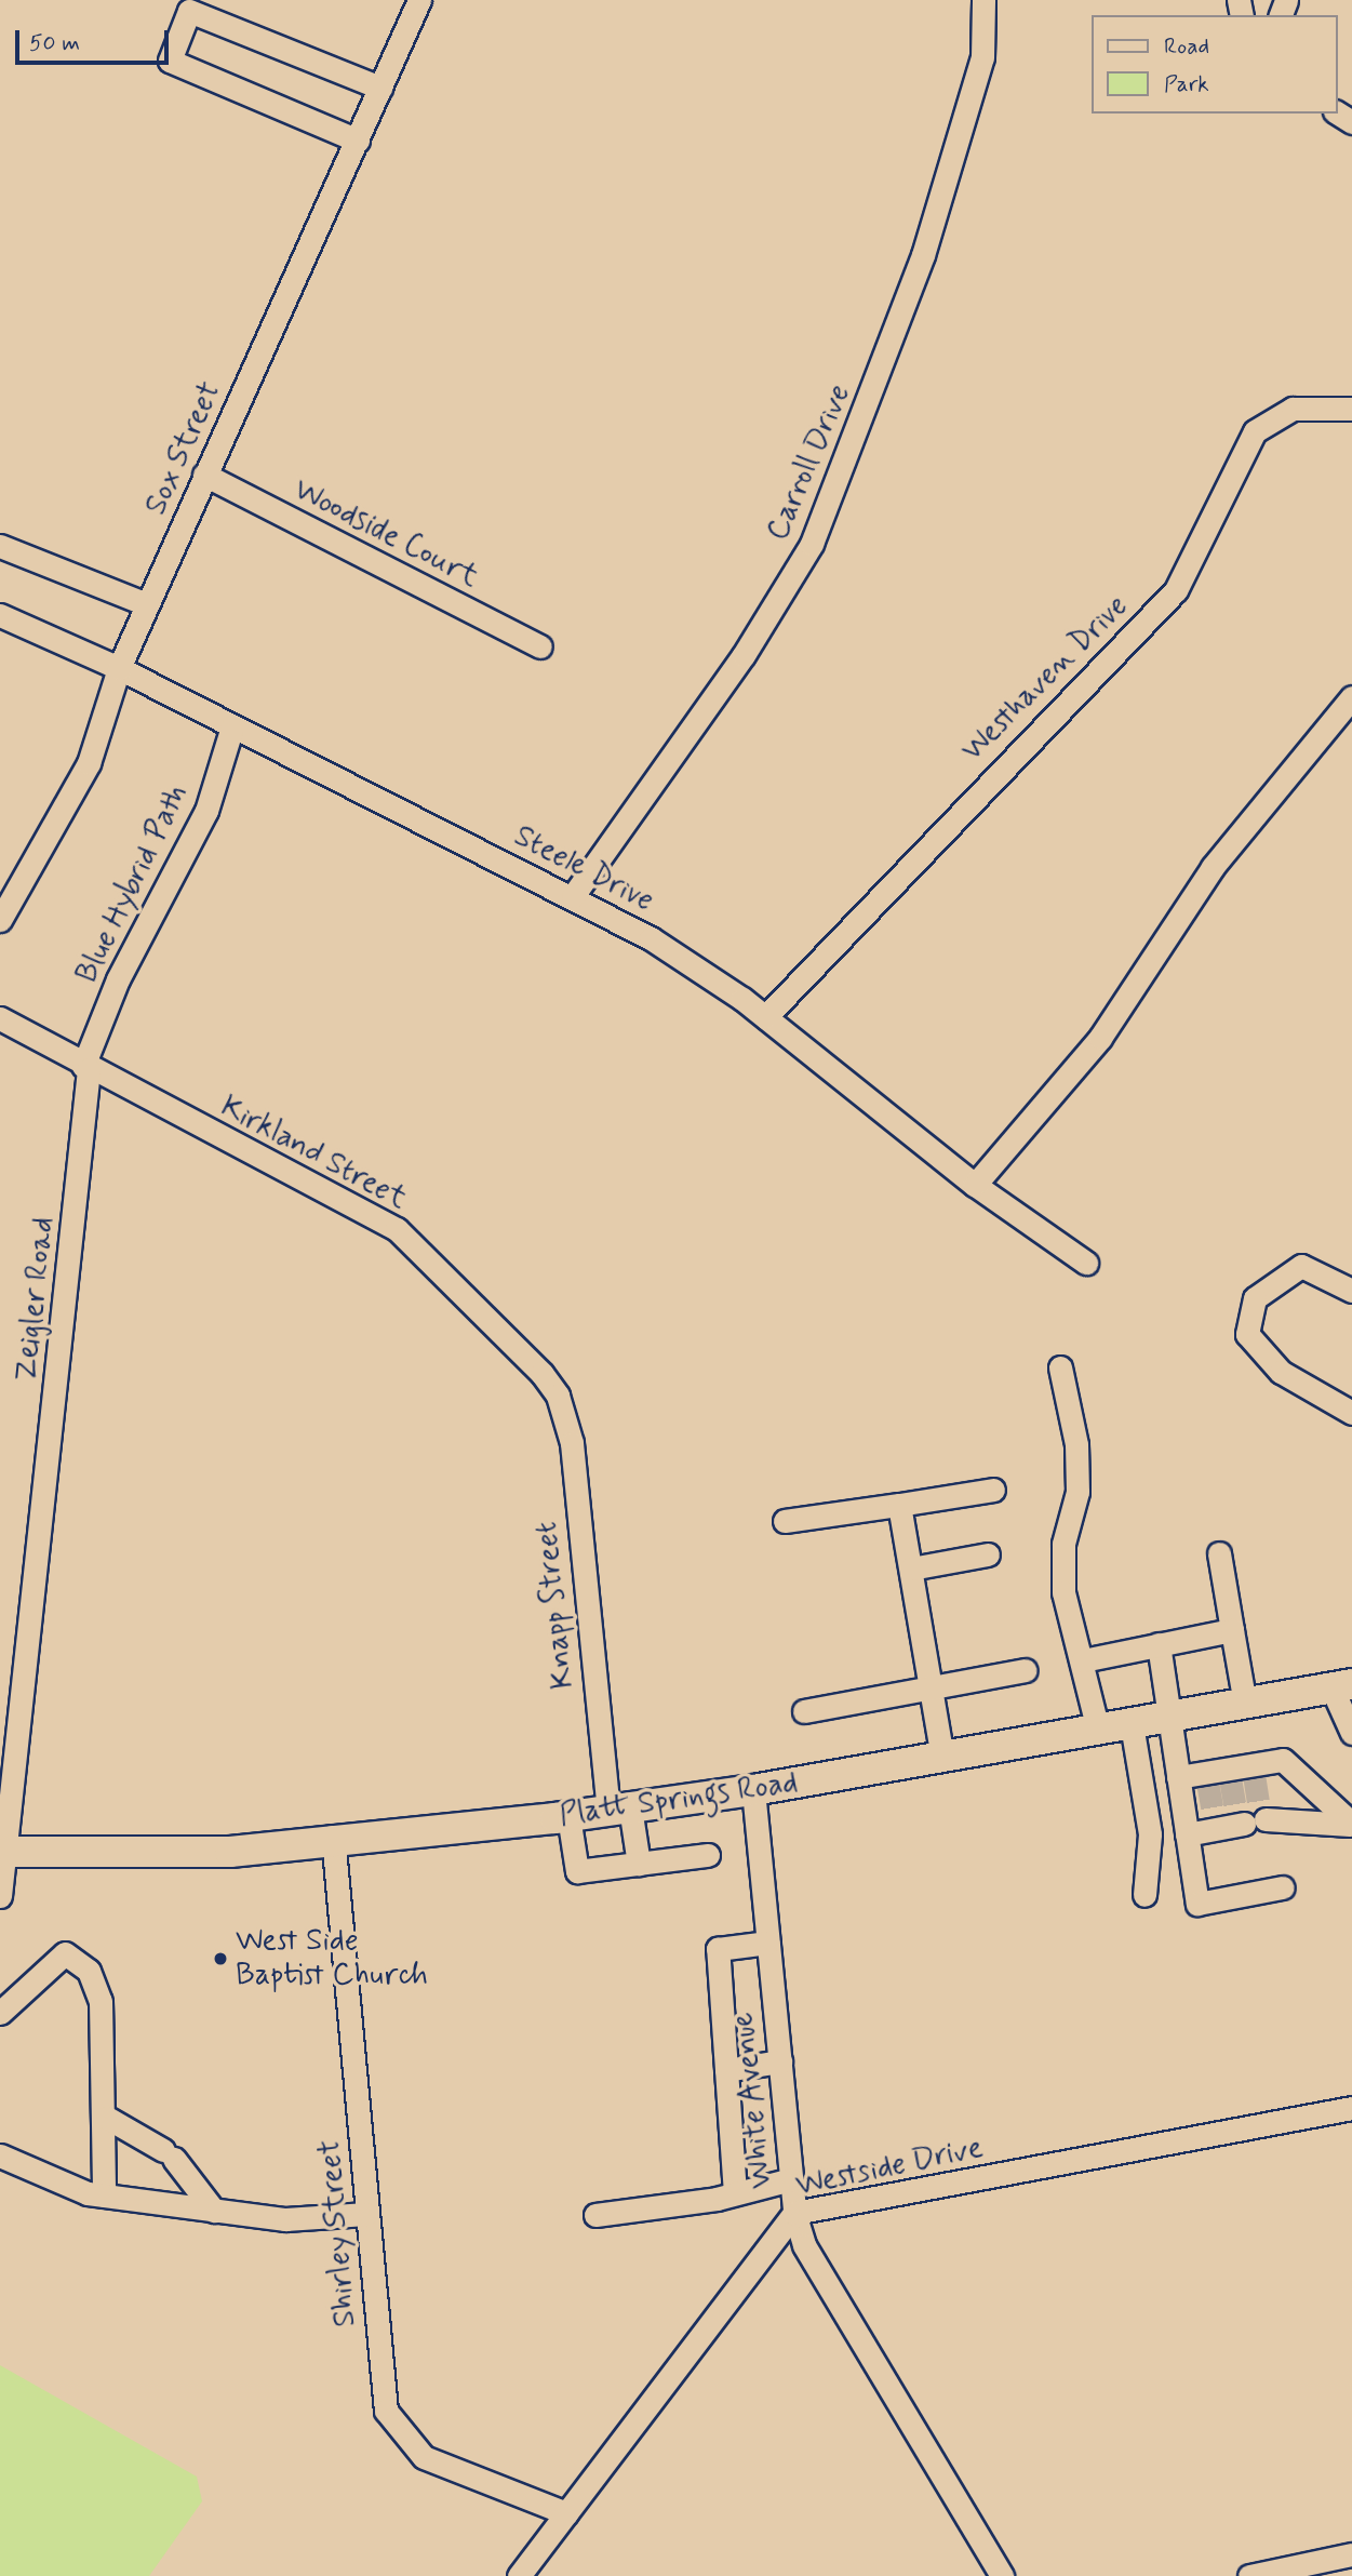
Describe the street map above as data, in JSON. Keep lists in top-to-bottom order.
{
  "streets": {
    "main road": ["Platt Springs Road"],
    "street": [
      "Sox Street",
      "Carroll Drive",
      "Woodside Court",
      "Westhaven Drive",
      "Steele Drive",
      "Blue Hybrid Path",
      "Kirkland Street",
      "Zeigler Road",
      "Knapp Street",
      "White Avenue",
      "Westside Drive",
      "Shirley Street"
    ]
  },
  "crossings": [
    ["Sox Street", "Woodside Court"],
    ["Sox Street", "Steele Drive"],
    ["Carroll Drive", "Steele Drive"],
    ["Westhaven Drive", "Steele Drive"],
    ["Steele Drive", "Blue Hybrid Path"],
    ["Blue Hybrid Path", "Kirkland Street"],
    ["Blue Hybrid Path", "Zeigler Road"],
    ["Kirkland Street", "Zeigler Road"],
    ["Kirkland Street", "Knapp Street"],
    ["Zeigler Road", "Platt Springs Road"],
    ["Knapp Street", "Platt Springs Road"],
    ["Platt Springs Road", "White Avenue"],
    ["Platt Springs Road", "Shirley Street"],
    ["White Avenue", "Westside Drive"],
    ["Westside Drive", "Shirley Street"]
  ],
  "places": ["West Side Baptist Church"],
  "legend": ["Road", "Park"],
  "scale_bar": "50 m"
}
